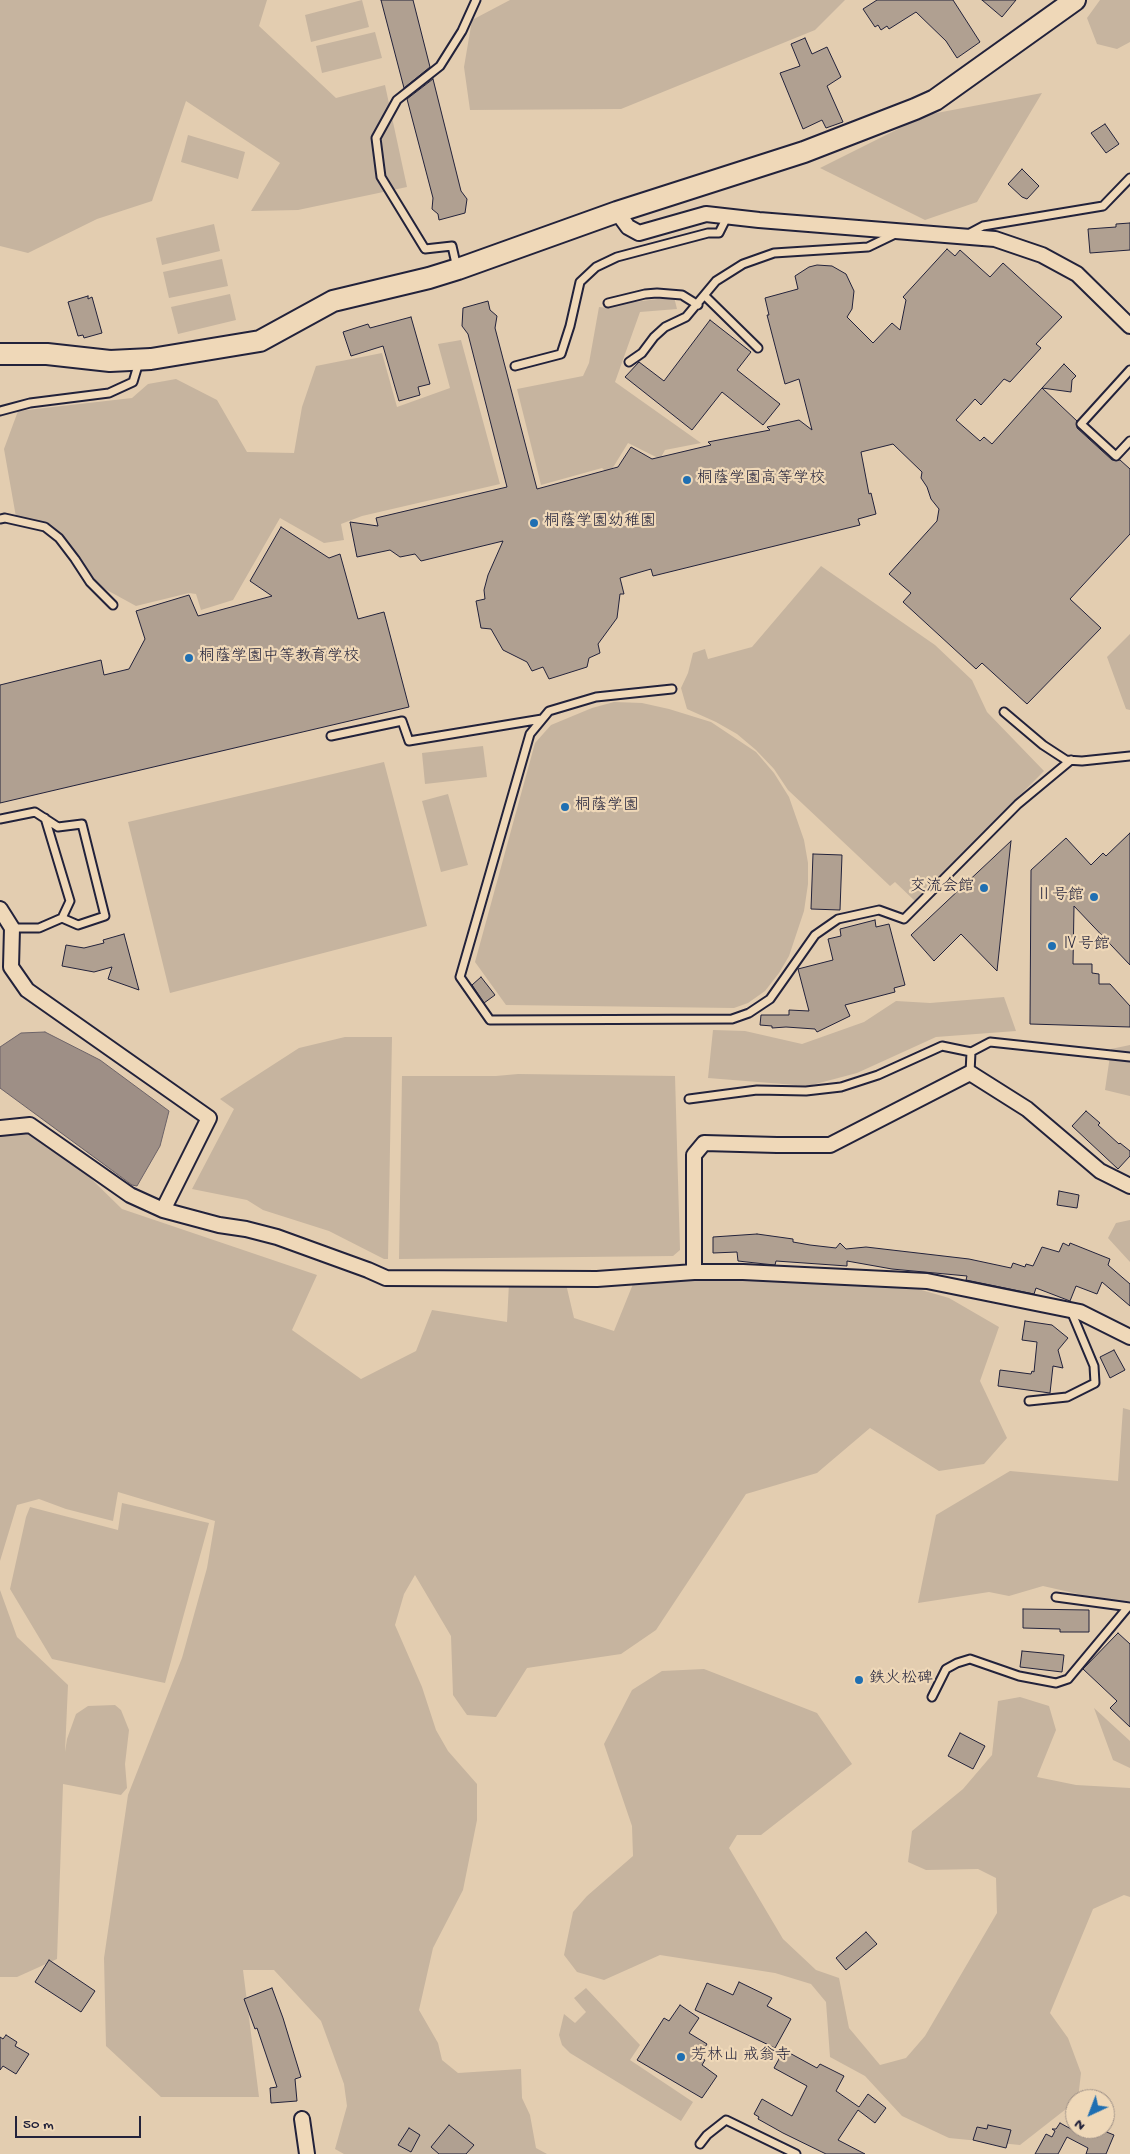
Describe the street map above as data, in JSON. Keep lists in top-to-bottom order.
{
  "places": [
    "桐蔭学園高等学校",
    "桐蔭学園幼稚園",
    "桐蔭学園中等教育学校",
    "桐蔭学園",
    "交流会館",
    "Ⅱ号館",
    "Ⅳ号館",
    "鉄火松碑",
    "芳林山 戒翁寺"
  ],
  "scale_bar": "50 m",
  "north": "bottom left"
}
